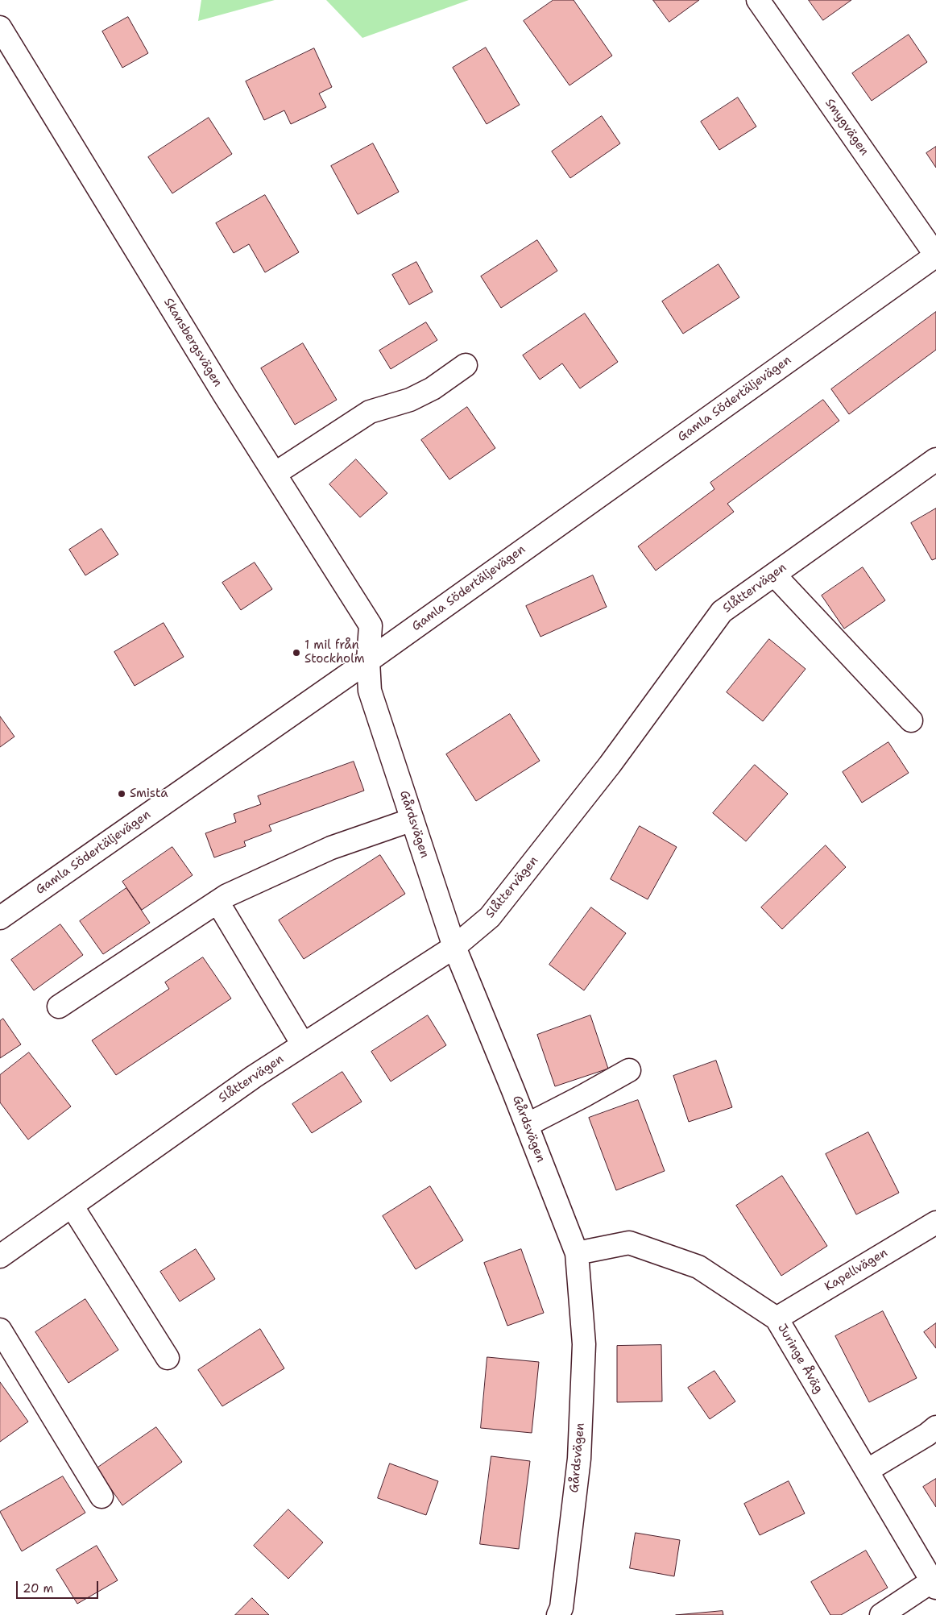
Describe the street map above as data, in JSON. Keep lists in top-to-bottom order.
{
  "streets": {
    "street": [
      "Smygvägen",
      "Skansbergsvägen",
      "Gamla Södertäljevägen",
      "Slåttervägen",
      "Gårdsvägen",
      "Kapellvägen",
      "Juringe Åväg"
    ]
  },
  "crossings": [
    ["Smygvägen", "Gamla Södertäljevägen"],
    ["Skansbergsvägen", "Gamla Södertäljevägen"],
    ["Skansbergsvägen", "Gårdsvägen"],
    ["Gamla Södertäljevägen", "Gårdsvägen"],
    ["Slåttervägen", "Gårdsvägen"],
    ["Gårdsvägen", "Juringe Åväg"],
    ["Kapellvägen", "Juringe Åväg"]
  ],
  "places": ["1 mil från Stockholm", "Smista"],
  "scale_bar": "20 m"
}
